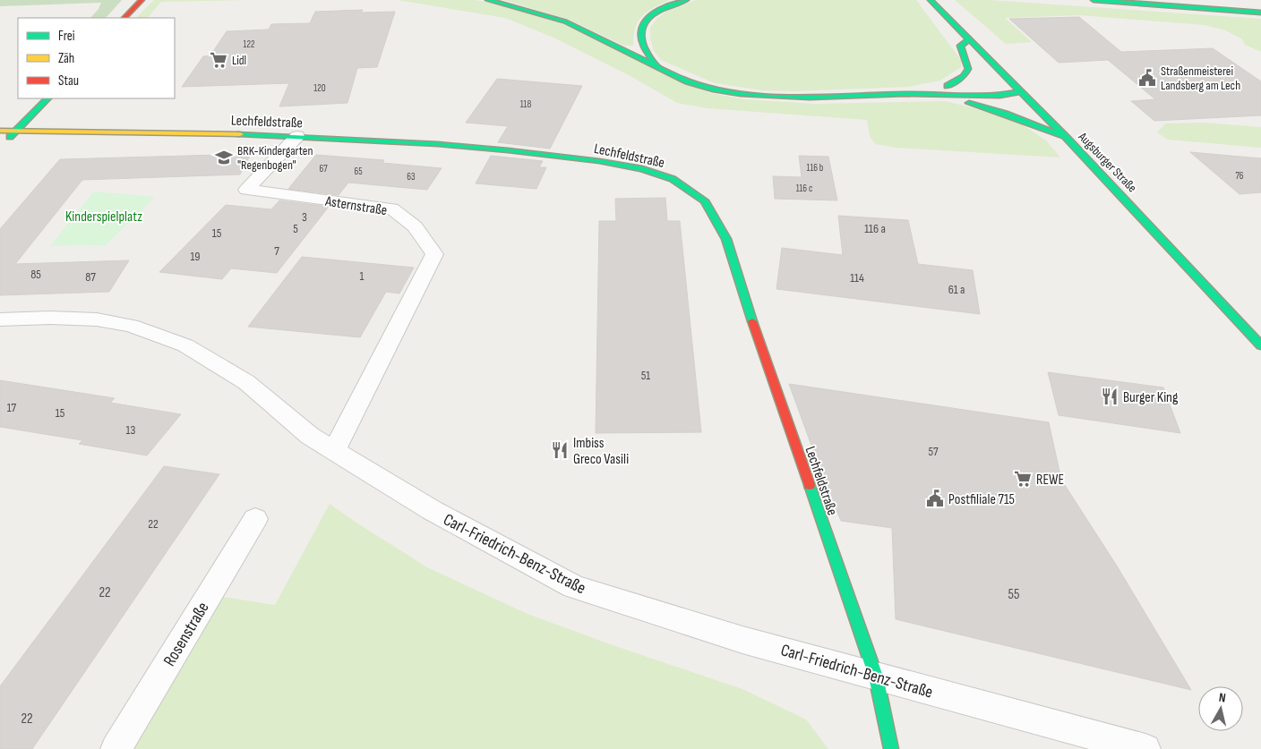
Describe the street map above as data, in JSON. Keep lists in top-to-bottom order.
{
  "streets": {
    "main road": ["Lechfeldstraße", "Augsburger Straße"],
    "street": ["Asternstraße", "Carl-Friedrich-Benz-Straße", "Rosenstraße"]
  },
  "crossings": [
    ["Lechfeldstraße", "Asternstraße"],
    ["Lechfeldstraße", "Carl-Friedrich-Benz-Straße"],
    ["Asternstraße", "Carl-Friedrich-Benz-Straße"]
  ],
  "parks": ["Kinderspielplatz"],
  "places": {
    "supermarket": ["Lidl", "REWE"],
    "public building": ["Straßenmeisterei Landsberg am Lech", "Postfiliale 715"],
    "school or university": ["BRK-Kindergarten \"Regenbogen\""],
    "restaurant": ["Burger King", "Imbiss Greco Vasili"]
  },
  "house_numbers": [
    "122",
    "120",
    "118",
    "116 b",
    "67",
    "65",
    "76",
    "63",
    "116 c",
    "3",
    "5",
    "116 a",
    "15",
    "7",
    "19",
    "85",
    "1",
    "87",
    "114",
    "61 a",
    "51",
    "17",
    "15",
    "13",
    "57",
    "22",
    "22",
    "55",
    "22"
  ],
  "legend": ["Frei", "Zäh", "Stau"],
  "north": "top"
}
